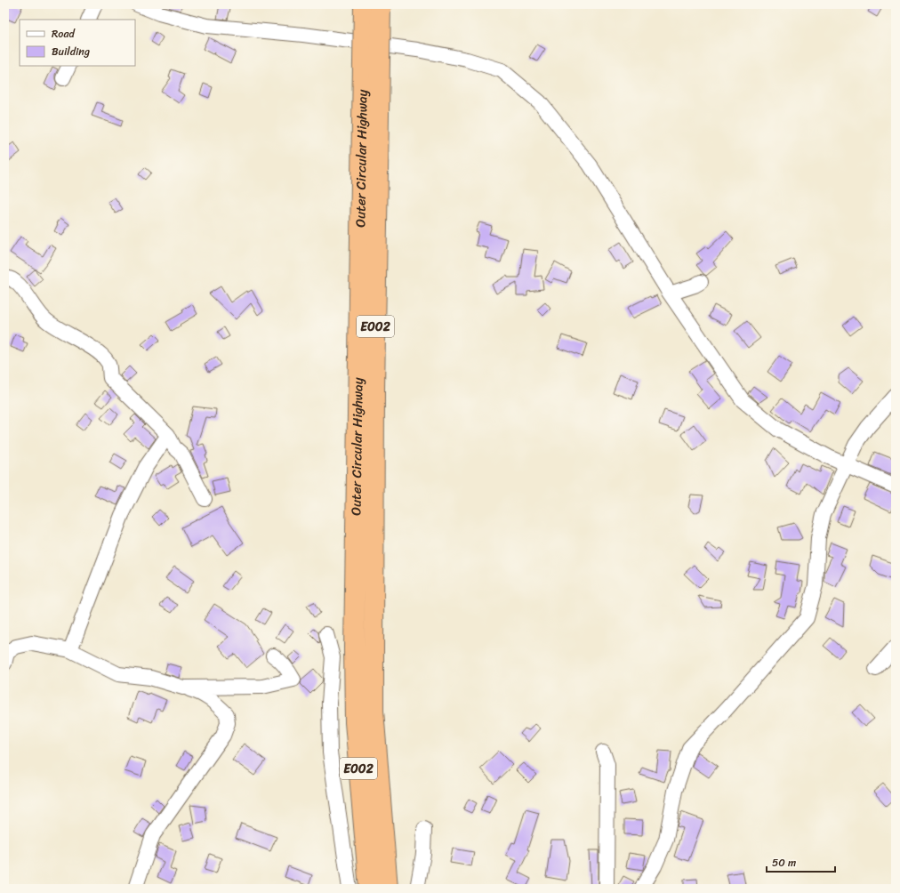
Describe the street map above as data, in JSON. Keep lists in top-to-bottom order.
{
  "streets": {
    "highway": ["Outer Circular Highway", "E002"]
  },
  "legend": ["Road", "Building"],
  "scale_bar": "50 m"
}
